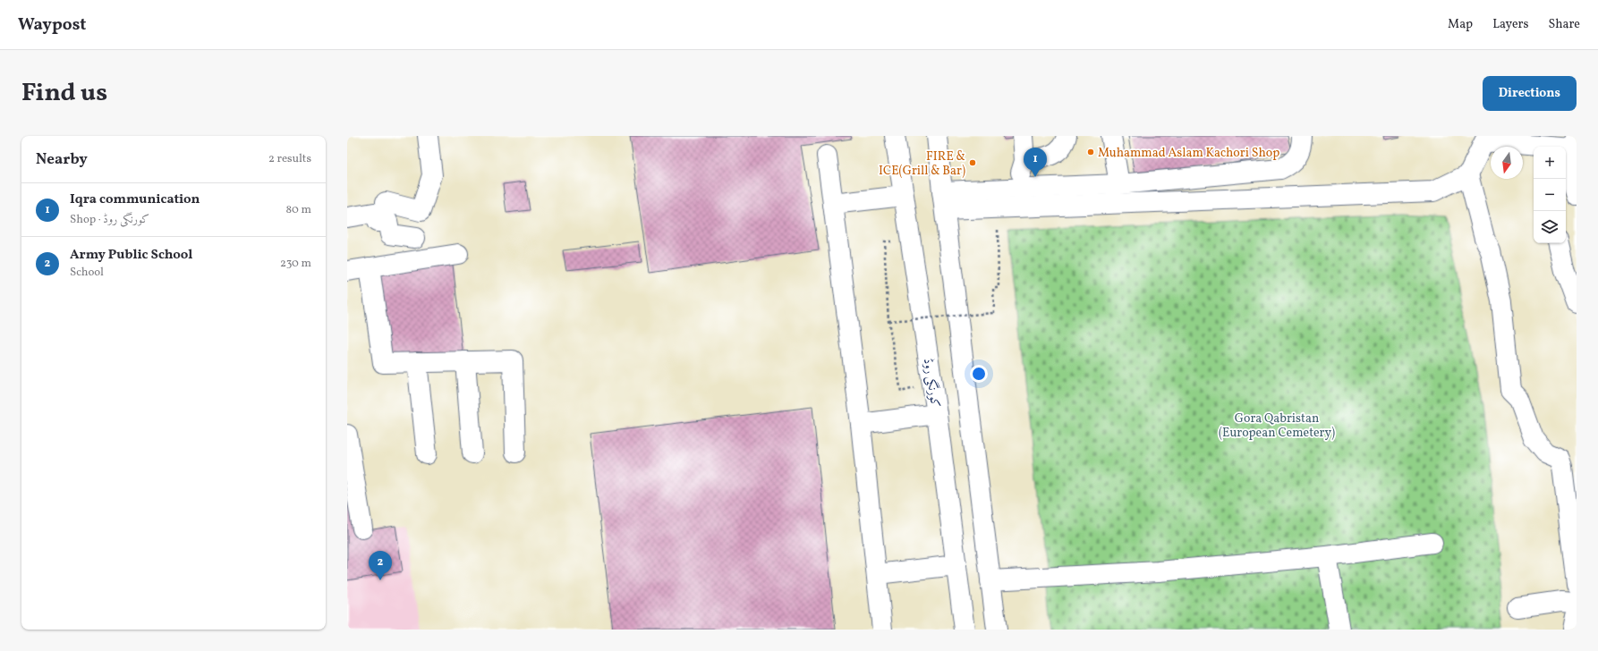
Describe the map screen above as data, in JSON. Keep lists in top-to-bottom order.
{
  "streets": {
    "main road": ["کورنگی روڈ"]
  },
  "parks": ["Gora Qabristan (European Cemetery)"],
  "places": ["Muhammad Aslam Kachori Shop", "FIRE & ICE(Grill & Bar)"],
  "north": "bottom",
  "page": {
    "header": "Waypost",
    "nav": ["Map", "Layers", "Share"],
    "title": "Find us",
    "buttons": "Directions",
    "heading": ["Nearby", "2 results"],
    "map_buttons": ["+", "−"],
    "pins": ["1", "2"],
    "list": [
      {
        "mark": "1",
        "name": "Iqra communication",
        "note": "Shop · کورنگی روڈ",
        "value": "80 m"
      },
      {
        "mark": "2",
        "name": "Army Public School",
        "note": "School",
        "value": "230 m"
      }
    ]
  }
}
